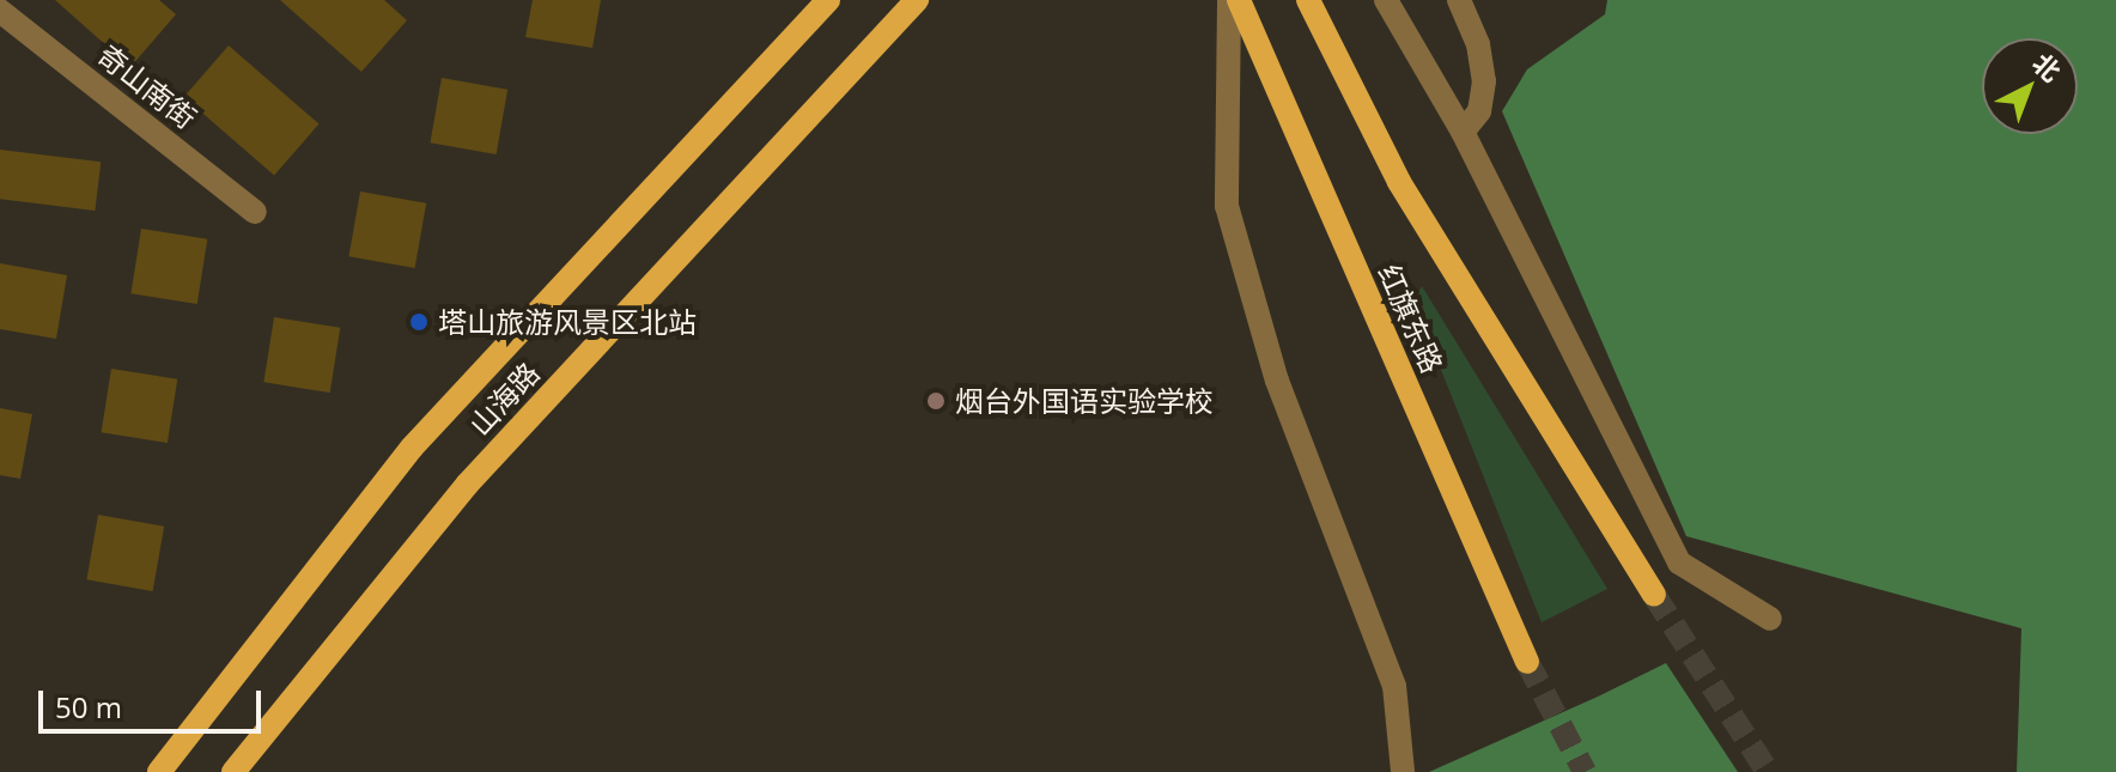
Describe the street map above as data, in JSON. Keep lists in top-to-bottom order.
{
  "streets": {
    "main road": ["红旗东路", "山海路"],
    "street": ["奇山南街"]
  },
  "places": ["塔山旅游风景区北站", "烟台外国语实验学校"],
  "scale_bar": "50 m",
  "north": "top right"
}
